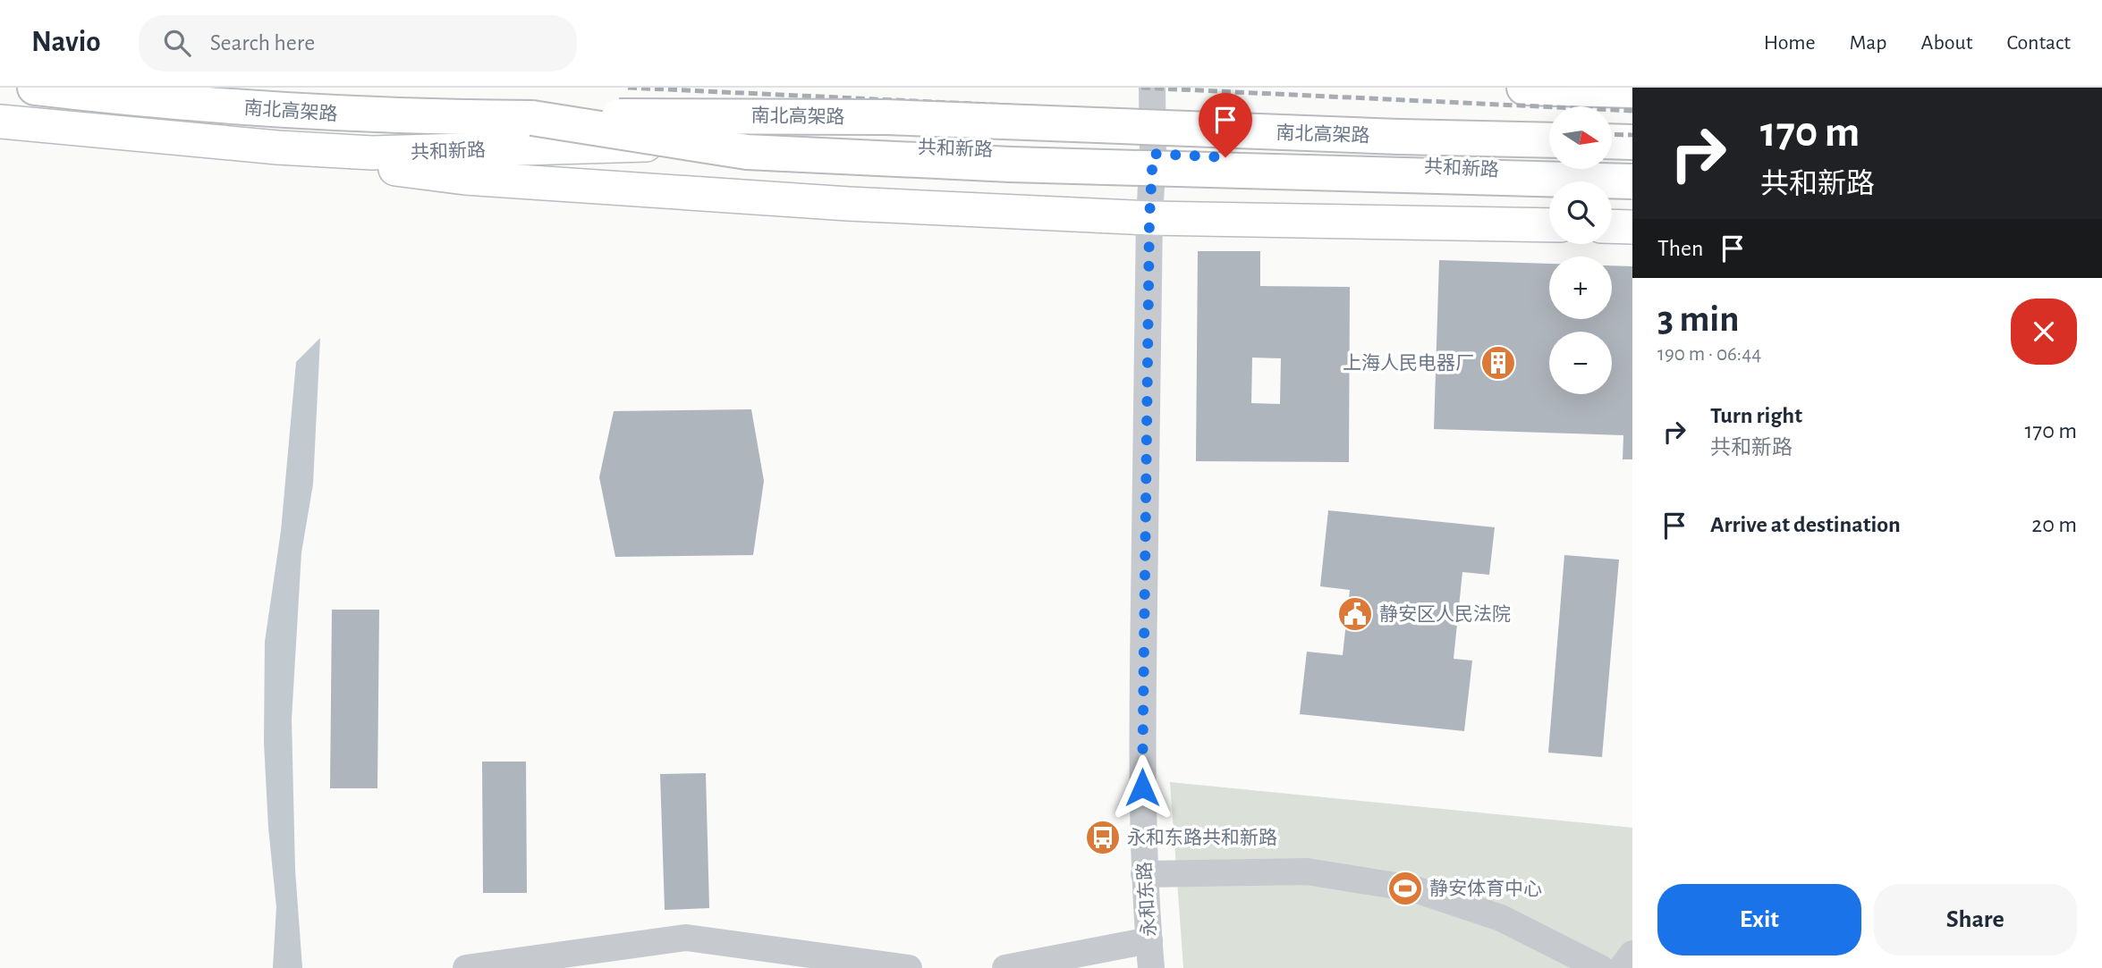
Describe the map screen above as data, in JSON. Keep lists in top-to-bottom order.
{
  "streets": {
    "highway": ["南北高架路"],
    "main road": ["共和新路"],
    "street": ["永和东路"]
  },
  "crossings": [
    ["共和新路", "永和东路"]
  ],
  "places": {
    "building": ["上海人民电器厂"],
    "public building": ["静安区人民法院"],
    "bus stop": ["永和东路共和新路"],
    "sports": ["静安体育中心"]
  },
  "north": "right",
  "page": {
    "header": "Navio",
    "search": "Search here",
    "nav": [
      "Home",
      "Map",
      "About",
      "Contact"
    ],
    "turn": ["170 m", "共和新路"],
    "map_buttons": ["+", "−"],
    "then": "Then",
    "heading": ["3 min", "190 m · 06:44"],
    "list": [
      {
        "name": "Turn right",
        "note": "共和新路",
        "value": "170 m"
      },
      {
        "name": "Arrive at destination",
        "value": "20 m"
      }
    ],
    "buttons": ["Exit", "Share"]
  }
}
